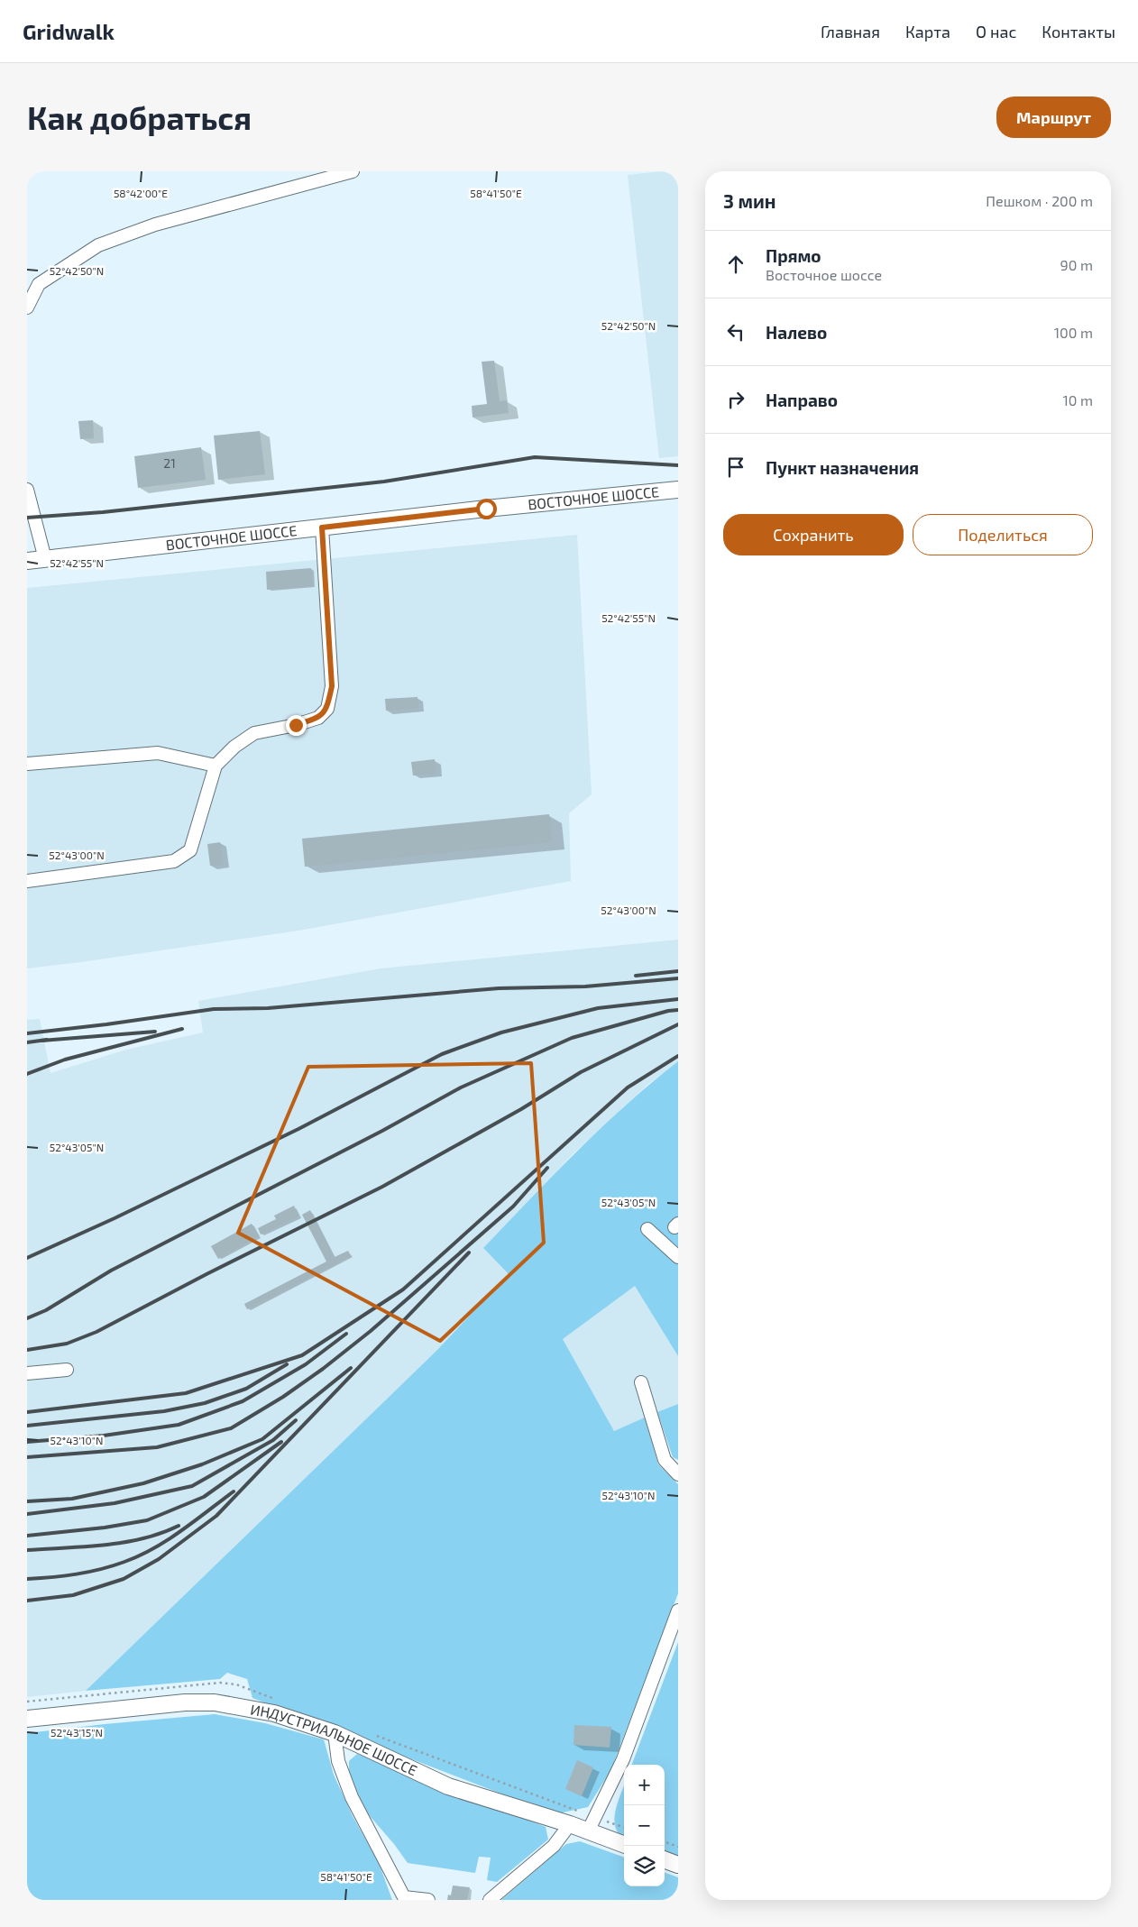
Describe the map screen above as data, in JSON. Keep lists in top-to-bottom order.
{
  "streets": {
    "main road": ["ВОСТОЧНОЕ ШОССЕ", "ИНДУСТРИАЛЬНОЕ ШОССЕ"]
  },
  "house_numbers": ["21"],
  "page": {
    "header": "Gridwalk",
    "nav": [
      "Главная",
      "Карта",
      "О нас",
      "Контакты"
    ],
    "buttons": [
      "Маршрут",
      ["Сохранить", "Поделиться"]
    ],
    "title": "Как добраться",
    "heading": ["3 мин", "Пешком · 200 m"],
    "list": [
      ["Прямо", "Восточное шоссе", "90 m"],
      ["Налево", "100 m"],
      ["Направо", "10 m"],
      "Пункт назначения"
    ],
    "map_buttons": ["+", "−"]
  },
  "coordinates": [
    "58°42'00\"E",
    "58°41'50\"E",
    "52°42'50\"N",
    "52°42'55\"N",
    "52°43'00\"N",
    "52°43'05\"N",
    "52°43'10\"N",
    "52°43'15\"N"
  ]
}
